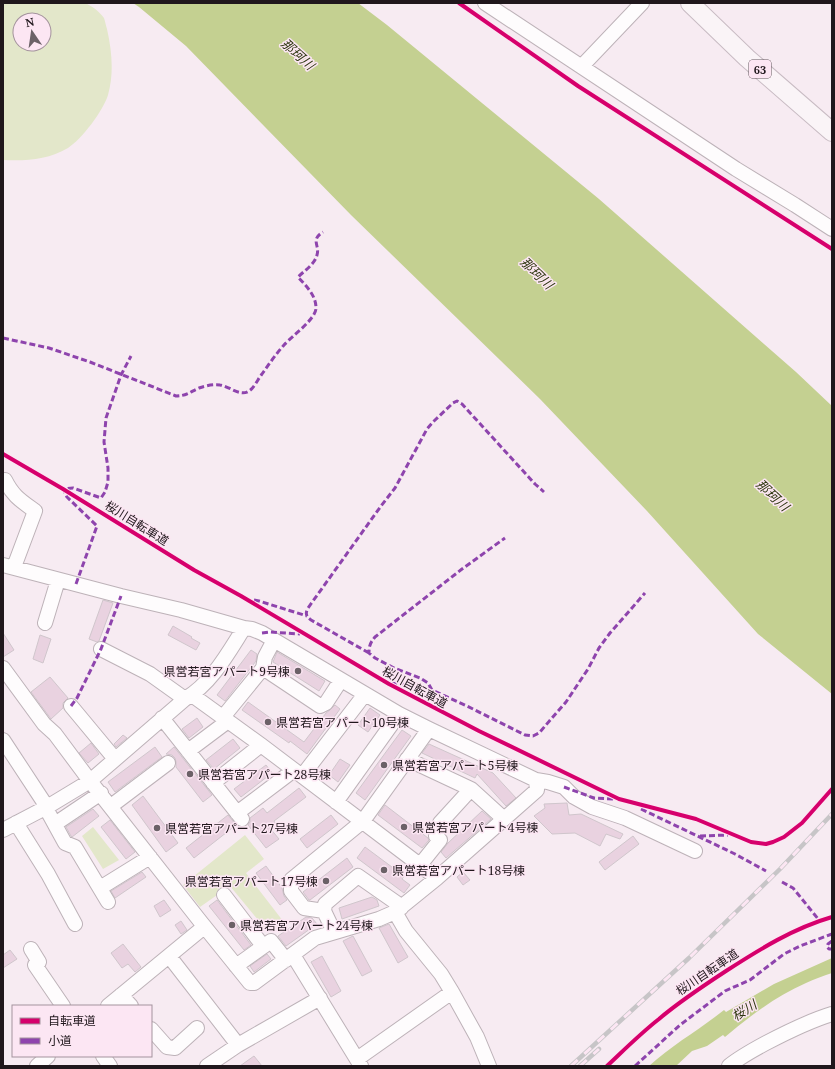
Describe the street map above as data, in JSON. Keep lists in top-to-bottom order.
{
  "streets": {
    "main road": ["63"],
    "cycle path": ["桜川自転車道"]
  },
  "water": ["那珂川", "桜川"],
  "places": [
    "県営若宮アパート9号棟",
    "県営若宮アパート10号棟",
    "県営若宮アパート5号棟",
    "県営若宮アパート28号棟",
    "県営若宮アパート4号棟",
    "県営若宮アパート27号棟",
    "県営若宮アパート18号棟",
    "県営若宮アパート17号棟",
    "県営若宮アパート24号棟"
  ],
  "legend": ["自転車道", "小道"],
  "north": "top"
}
